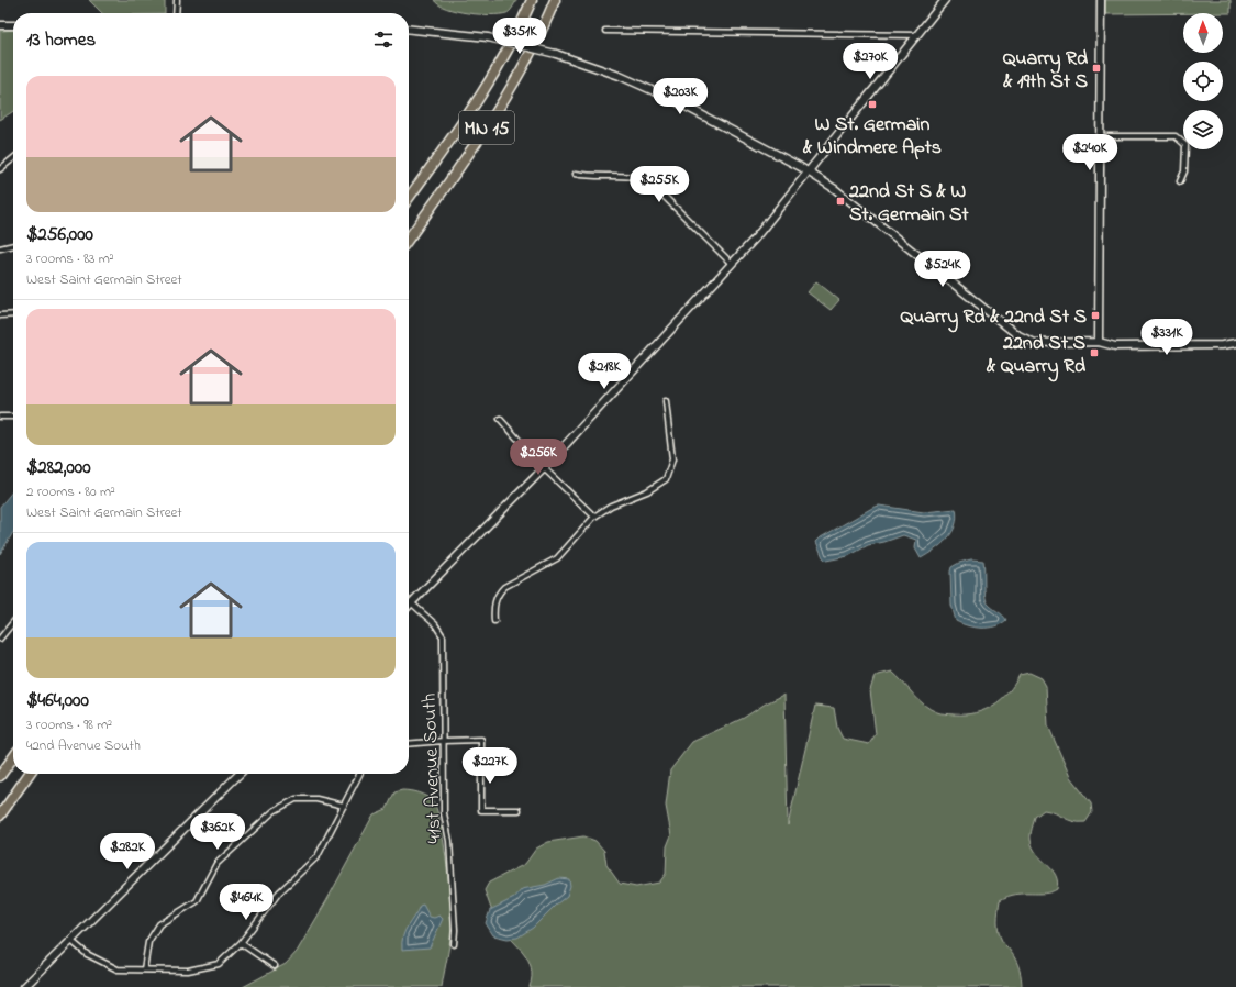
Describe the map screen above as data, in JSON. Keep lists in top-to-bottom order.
{
  "streets": {
    "highway": ["MN 15"],
    "street": ["41st Avenue South"]
  },
  "places": {
    "transit": [
      "Quarry Rd & 19th St S",
      "W St. Germain & Windmere Apts",
      "22nd St S & W St. Germain St",
      "Quarry Rd & 22nd St S",
      "22nd St S & Quarry Rd"
    ]
  },
  "north": "top",
  "page": {
    "heading": "13 homes",
    "price": [
      "$351K",
      "$270K",
      "$203K",
      "$240K",
      "$255K",
      "$524K",
      "$331K",
      "$218K",
      "$256K",
      "$227K",
      "$362K",
      "$282K",
      "$464K"
    ],
    "list": [
      {
        "name": "$256,000",
        "note": "3 rooms · 83 m² · West Saint Germain Street"
      },
      {
        "name": "$282,000",
        "note": "2 rooms · 80 m² · West Saint Germain Street"
      },
      {
        "name": "$464,000",
        "note": "3 rooms · 98 m² · 42nd Avenue South"
      }
    ]
  }
}
